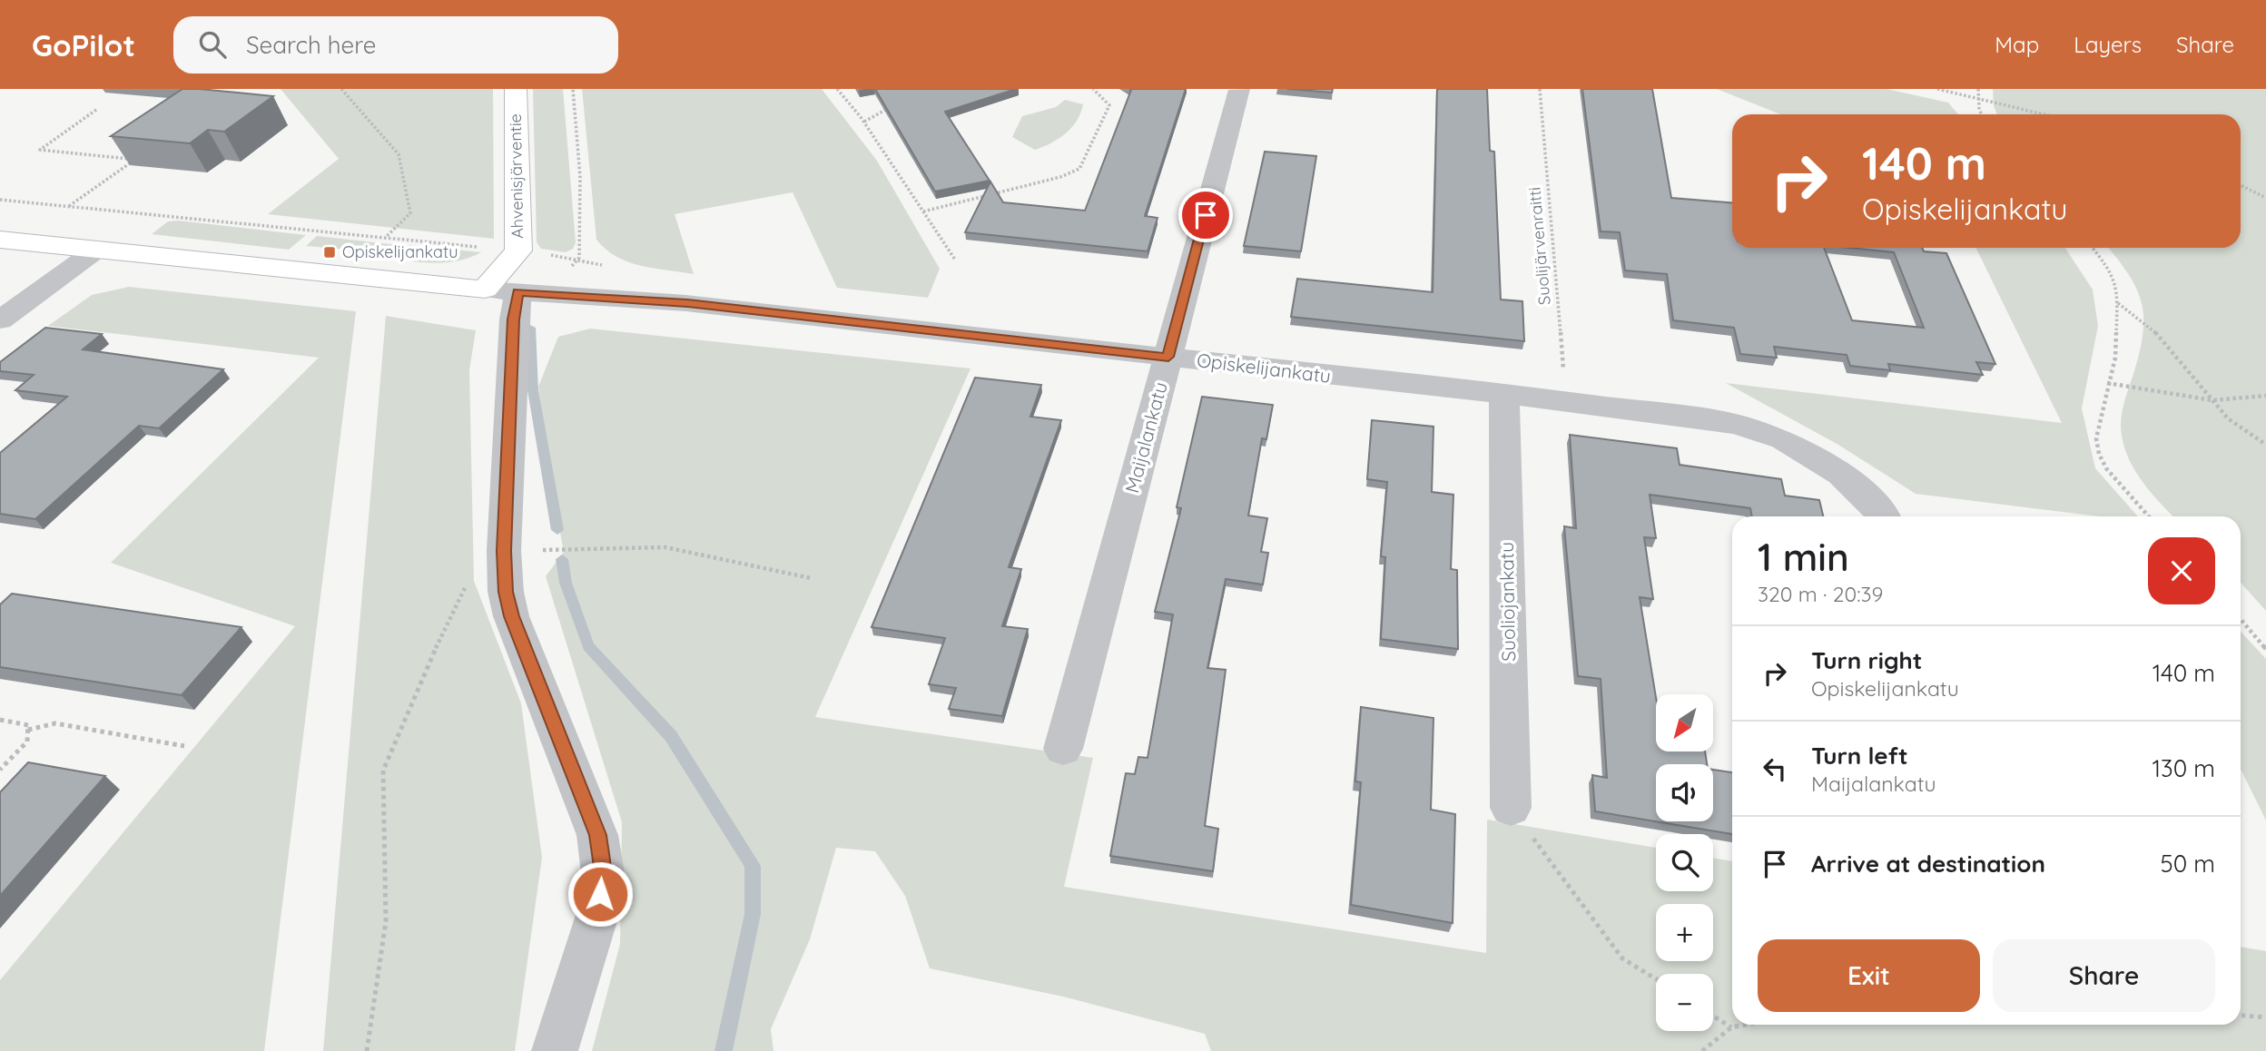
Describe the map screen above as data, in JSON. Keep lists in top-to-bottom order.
{
  "streets": {
    "main road": ["Ahvenisjärventie", "Opiskelijankatu"],
    "street": ["Maijalankatu", "Suoliojankatu"],
    "path": ["Suolijärvenraitti"]
  },
  "crossings": [
    ["Ahvenisjärventie", "Opiskelijankatu"],
    ["Suolijärvenraitti", "Opiskelijankatu"],
    ["Opiskelijankatu", "Maijalankatu"],
    ["Opiskelijankatu", "Suoliojankatu"]
  ],
  "places": {
    "transit": ["Opiskelijankatu"]
  },
  "north": "bottom left",
  "page": {
    "header": "GoPilot",
    "search": "Search here",
    "nav": ["Map", "Layers", "Share"],
    "turn": ["140 m", "Opiskelijankatu"],
    "heading": ["1 min", "320 m · 20:39"],
    "list": [
      {
        "name": "Turn right",
        "note": "Opiskelijankatu",
        "value": "140 m"
      },
      {
        "name": "Turn left",
        "note": "Maijalankatu",
        "value": "130 m"
      },
      {
        "name": "Arrive at destination",
        "value": "50 m"
      }
    ],
    "map_buttons": ["+", "−"],
    "buttons": ["Exit", "Share"]
  }
}
